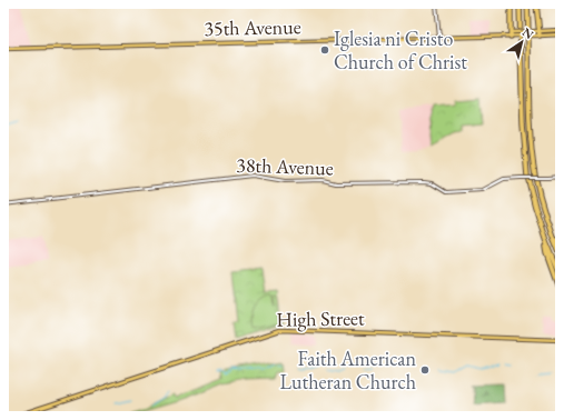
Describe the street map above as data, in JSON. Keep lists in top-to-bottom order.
{
  "streets": {
    "main road": ["35th Avenue", "High Street"],
    "street": ["38th Avenue"]
  },
  "places": ["Iglesia ni Cristo Church of Christ", "Faith American Lutheran Church"],
  "north": "top right"
}
